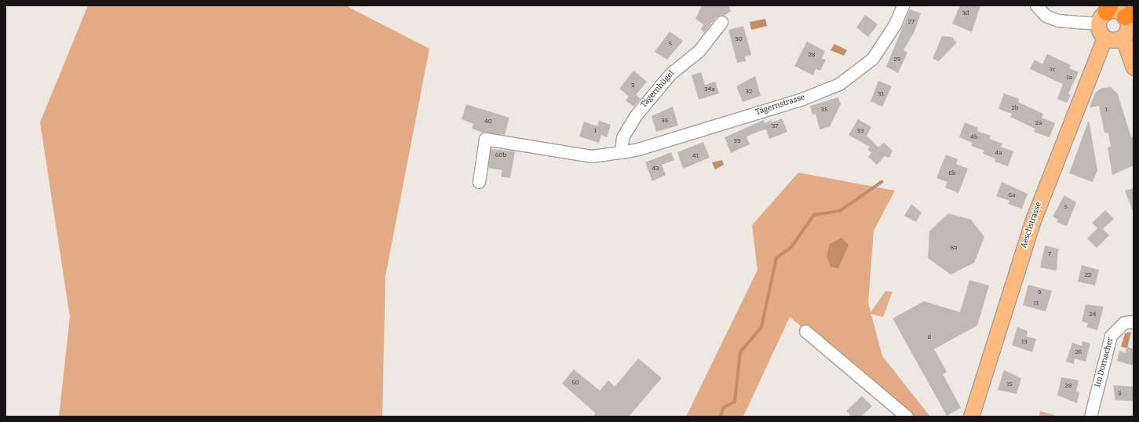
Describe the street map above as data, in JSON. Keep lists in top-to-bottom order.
{
  "streets": {
    "main road": ["Aeschstrasse"],
    "street": ["Tägernhügel", "Tägernstrasse", "Im Dornacher"]
  },
  "crossings": [
    ["Tägernhügel", "Tägernstrasse"]
  ],
  "house_numbers": [
    "3d",
    "27",
    "30",
    "5",
    "28",
    "29",
    "1c",
    "1a",
    "3",
    "34a",
    "32",
    "31",
    "2b",
    "35",
    "1",
    "36",
    "40",
    "2a",
    "37",
    "1",
    "33",
    "4b",
    "39",
    "4a",
    "60b",
    "41",
    "43",
    "6b",
    "6a",
    "5",
    "8a",
    "7",
    "22",
    "9",
    "11",
    "24",
    "8",
    "13",
    "26",
    "50",
    "15",
    "28",
    "3"
  ]
}
